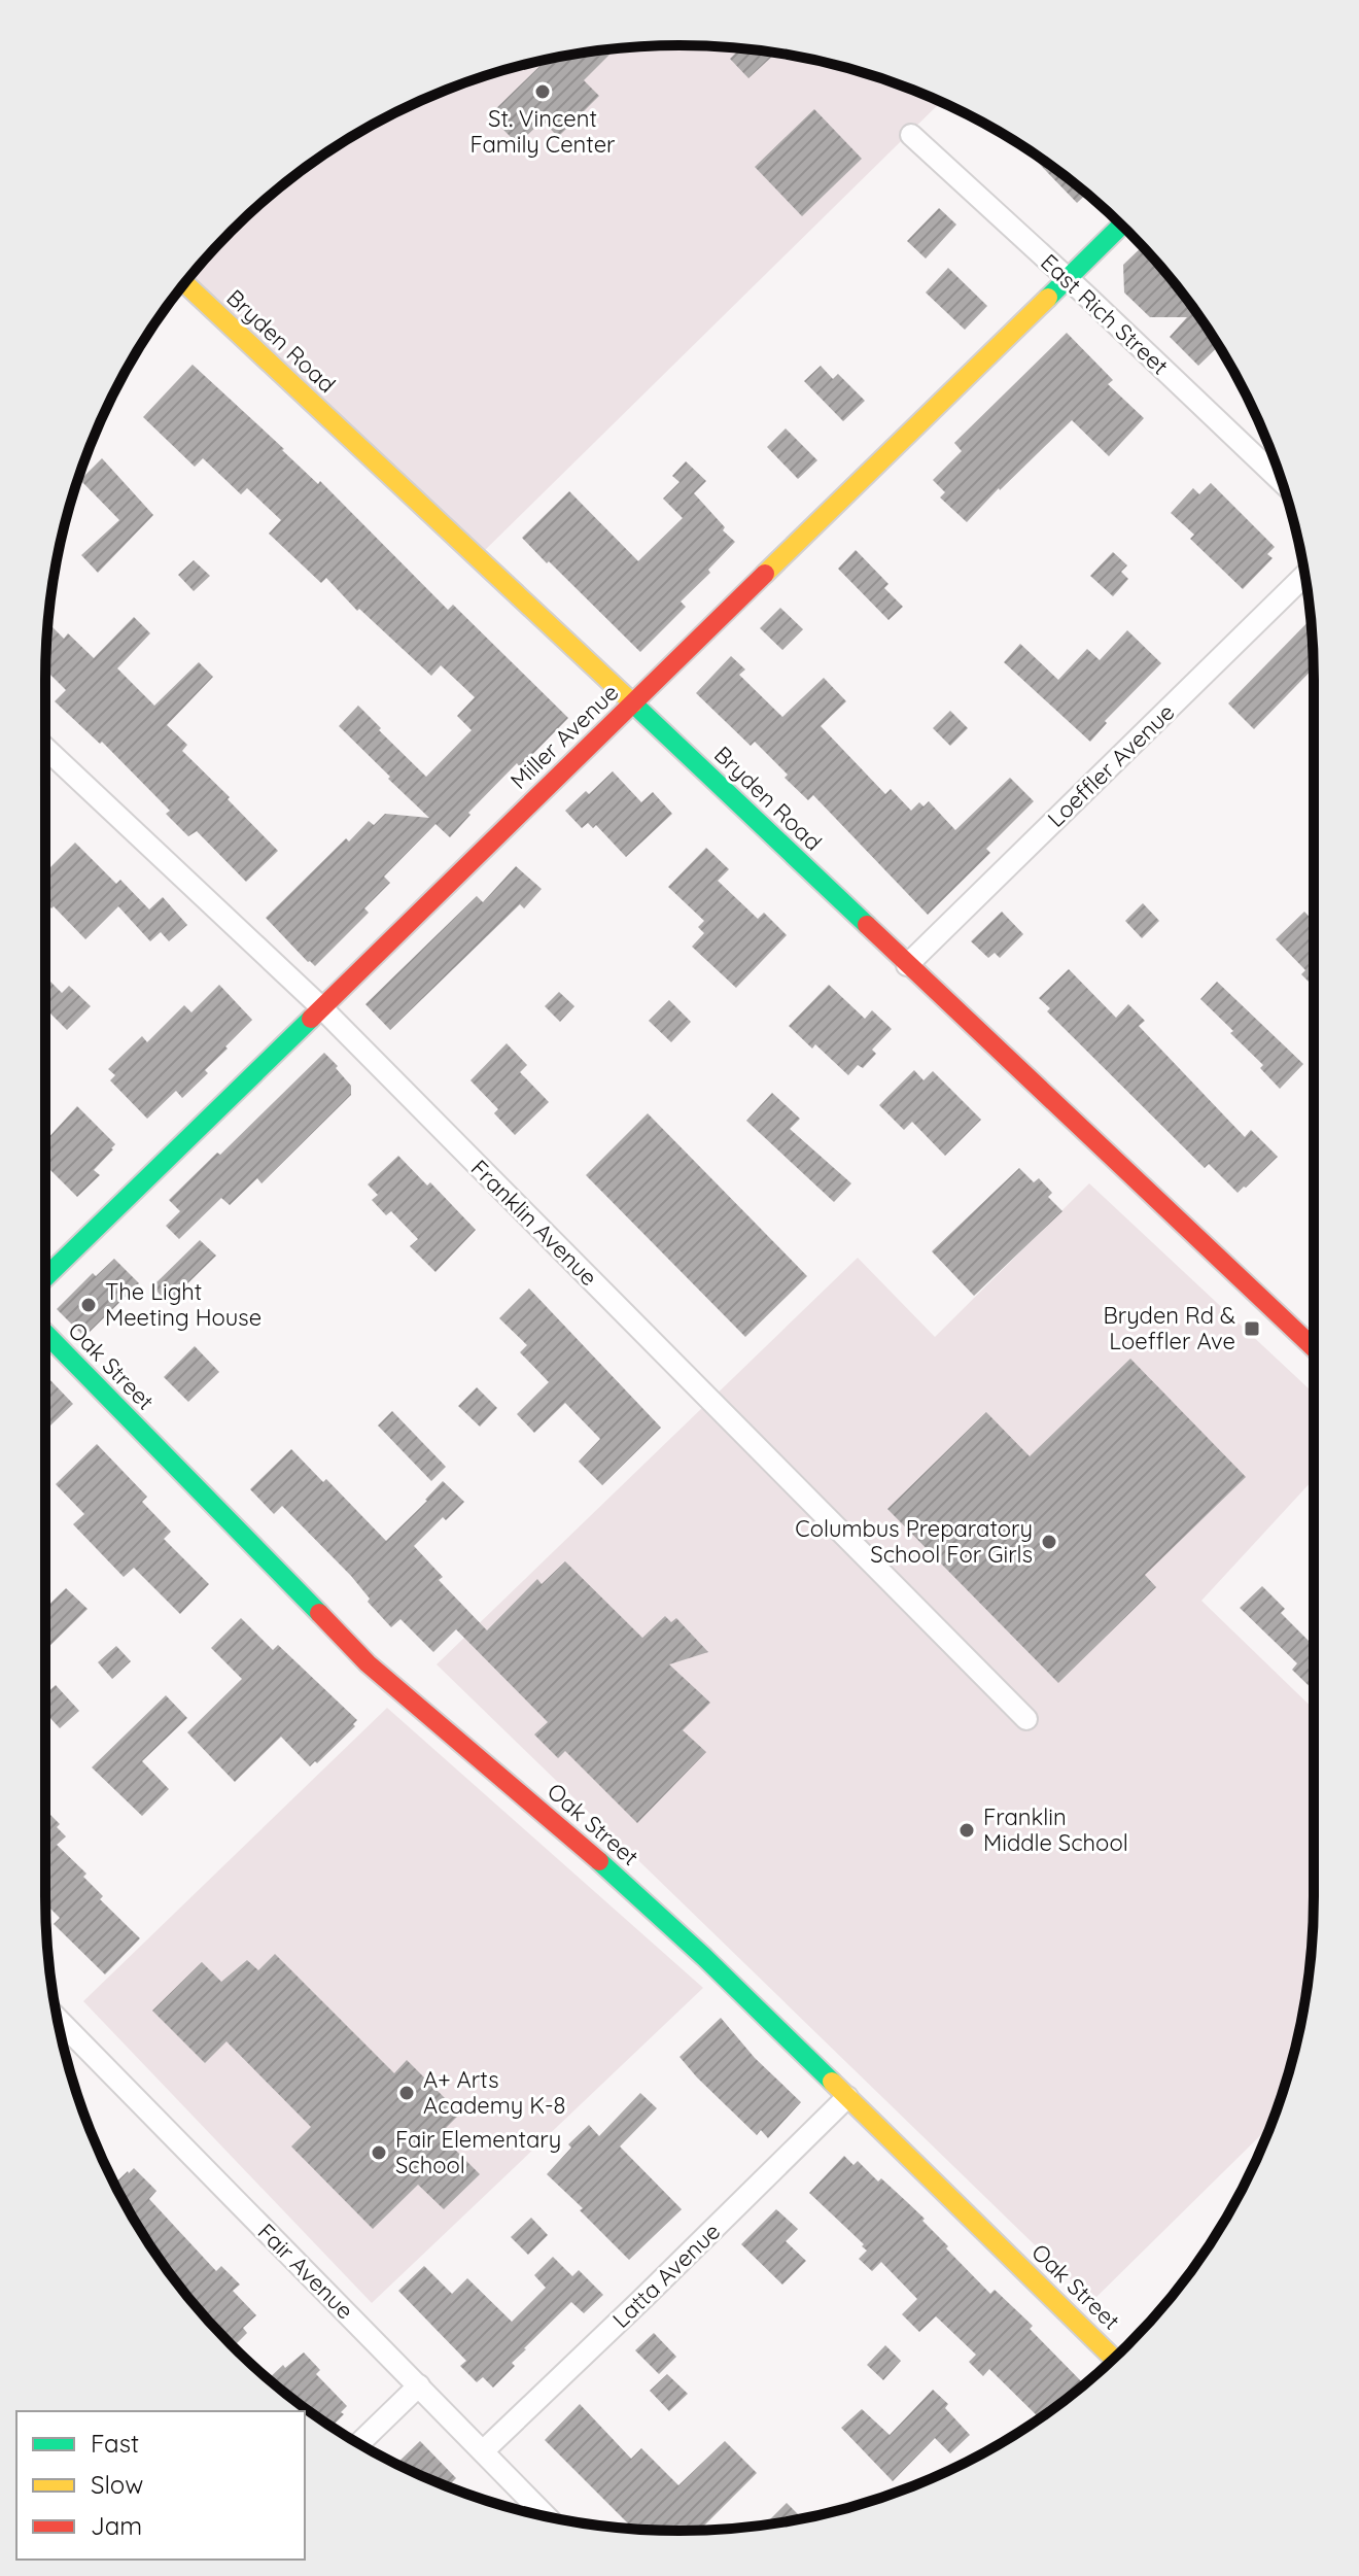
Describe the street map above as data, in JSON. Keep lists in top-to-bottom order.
{
  "streets": {
    "street": [
      "East Rich Street",
      "Bryden Road",
      "Miller Avenue",
      "Loeffler Avenue",
      "Franklin Avenue",
      "Oak Street",
      "Fair Avenue",
      "Latta Avenue"
    ]
  },
  "crossings": [
    ["East Rich Street", "Miller Avenue"],
    ["Bryden Road", "Miller Avenue"],
    ["Bryden Road", "Loeffler Avenue"],
    ["Miller Avenue", "Franklin Avenue"],
    ["Oak Street", "Latta Avenue"],
    ["Fair Avenue", "Latta Avenue"]
  ],
  "places": {
    "other": [
      "St. Vincent Family Center",
      "The Light Meeting House",
      "Columbus Preparatory School For Girls",
      "Franklin Middle School",
      "A+ Arts Academy K-8",
      "Fair Elementary School"
    ],
    "transit": ["Bryden Rd & Loeffler Ave"]
  },
  "legend": ["Fast", "Slow", "Jam"]
}
